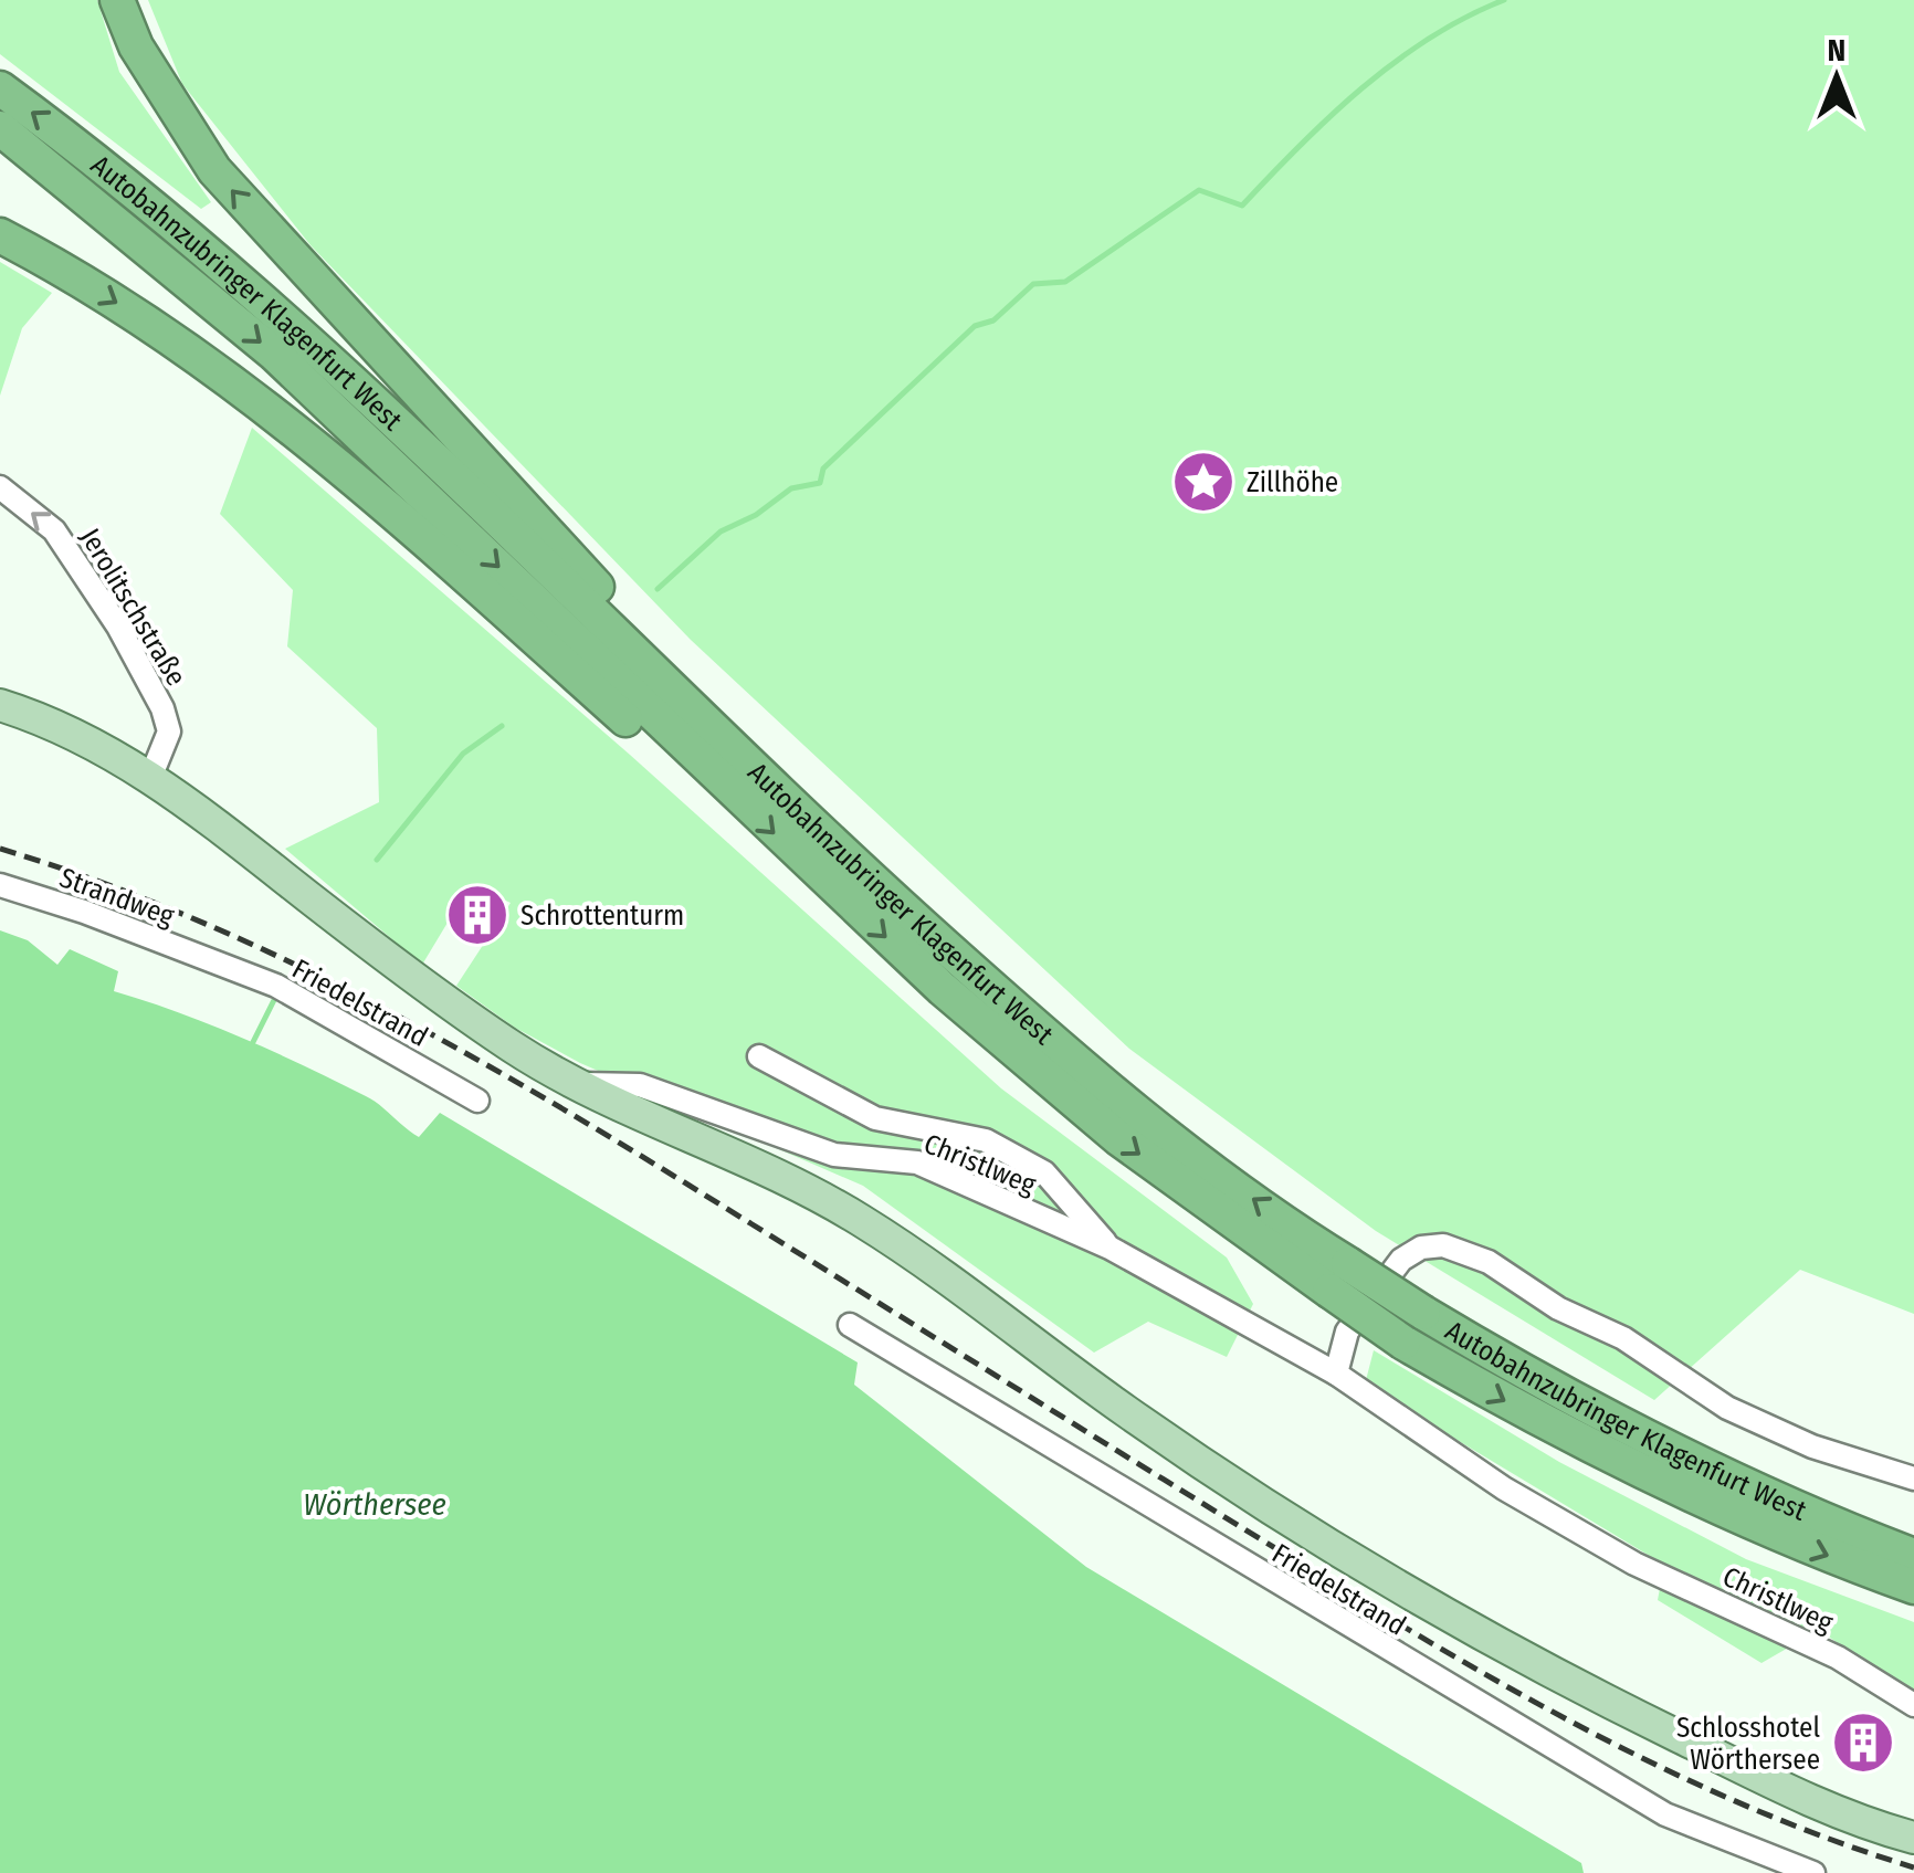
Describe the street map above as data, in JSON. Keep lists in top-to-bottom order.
{
  "streets": {
    "highway": ["Autobahnzubringer Klagenfurt West"],
    "street": [
      "Jerolitschstraße",
      "Strandweg",
      "Friedelstrand",
      "Christlweg"
    ]
  },
  "crossings": [
    ["Strandweg", "Friedelstrand"]
  ],
  "one_way": ["Jerolitschstraße"],
  "water": ["Wörthersee"],
  "places": {
    "place": ["Zillhöhe"],
    "building": ["Schrottenturm", "Schlosshotel Wörthersee"]
  },
  "north": "top"
}
